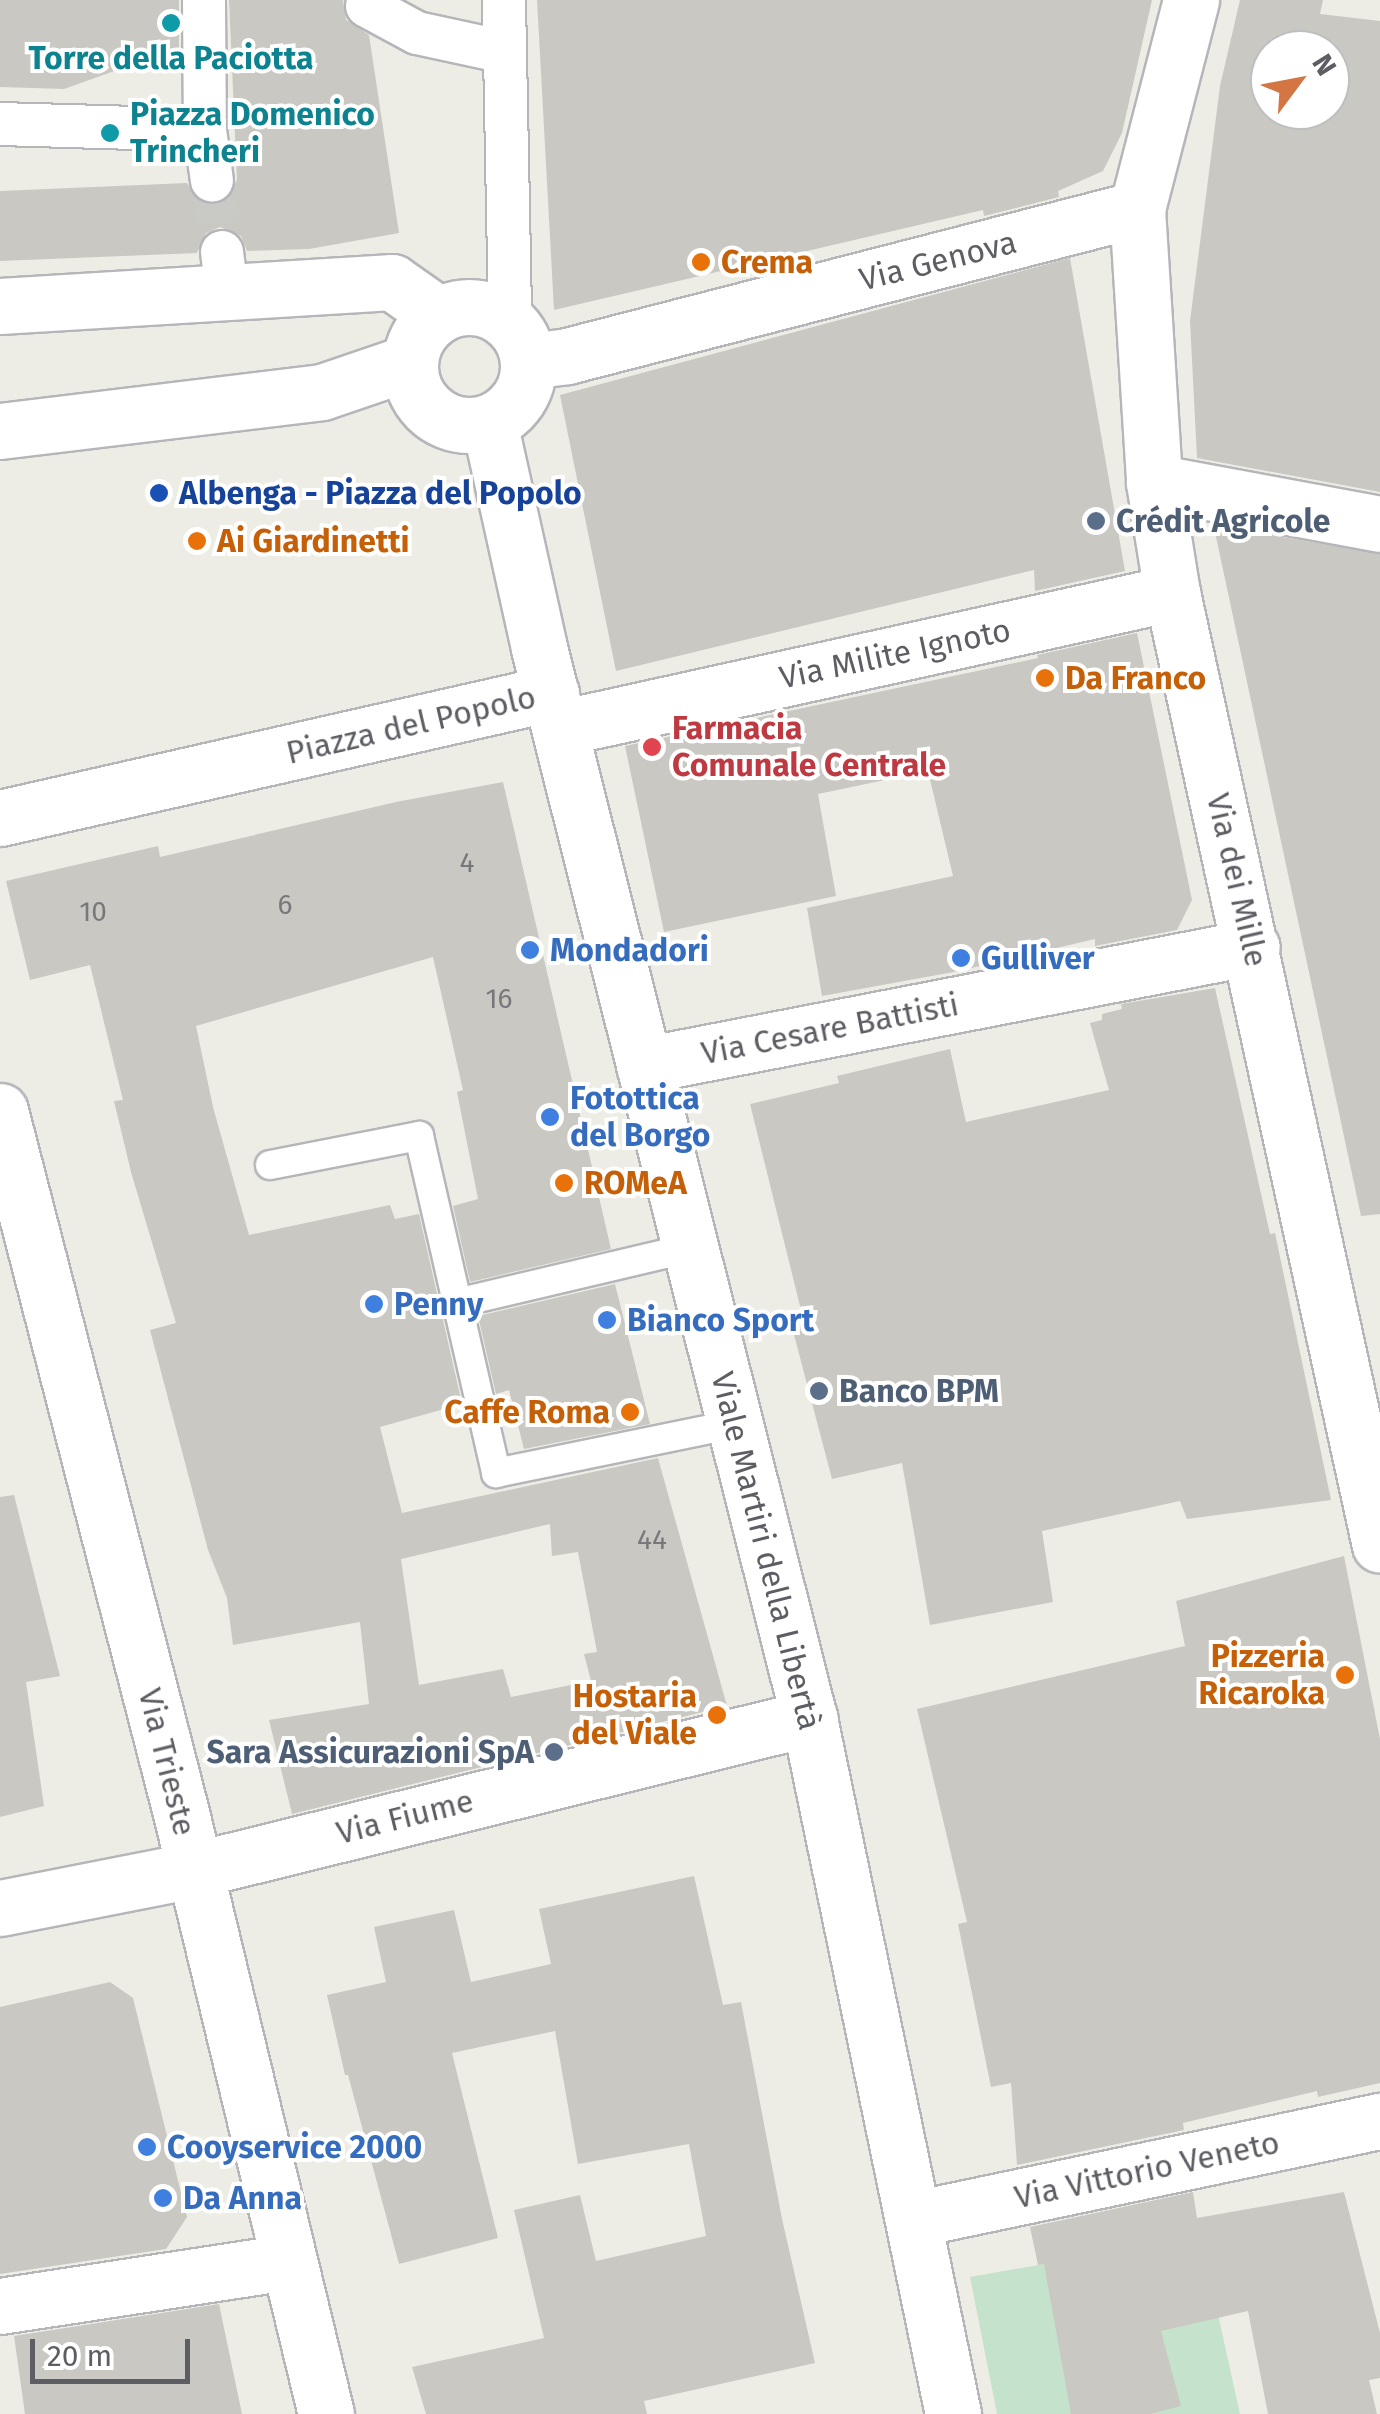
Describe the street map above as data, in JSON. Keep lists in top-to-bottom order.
{
  "streets": {
    "street": [
      "Via Genova",
      "Via Milite Ignoto",
      "Piazza del Popolo",
      "Via dei Mille",
      "Via Cesare Battisti",
      "Viale Martiri della Libertà",
      "Via Trieste",
      "Via Fiume",
      "Via Vittorio Veneto"
    ]
  },
  "crossings": [
    ["Via Genova", "Piazza del Popolo"],
    ["Via Genova", "Via dei Mille"],
    ["Via Milite Ignoto", "Piazza del Popolo"],
    ["Via Milite Ignoto", "Via dei Mille"],
    ["Via Milite Ignoto", "Viale Martiri della Libertà"],
    ["Piazza del Popolo", "Viale Martiri della Libertà"],
    ["Via dei Mille", "Via Cesare Battisti"],
    ["Via Cesare Battisti", "Viale Martiri della Libertà"],
    ["Viale Martiri della Libertà", "Via Fiume"],
    ["Viale Martiri della Libertà", "Via Vittorio Veneto"],
    ["Via Trieste", "Via Fiume"]
  ],
  "places": [
    "Torre della Paciotta",
    "Piazza Domenico Trincheri",
    "Crema",
    "Albenga - Piazza del Popolo",
    "Crédit Agricole",
    "Ai Giardinetti",
    "Da Franco",
    "Farmacia Comunale Centrale",
    "Mondadori",
    "Gulliver",
    "Fotottica del Borgo",
    "ROMeA",
    "Penny",
    "Bianco Sport",
    "Banco BPM",
    "Caffe Roma",
    "Pizzeria Ricaroka",
    "Hostaria del Viale",
    "Sara Assicurazioni SpA",
    "Cooyservice 2000",
    "Da Anna"
  ],
  "house_numbers": [
    "4",
    "6",
    "10",
    "16",
    "44"
  ],
  "scale_bar": "20 m",
  "north": "top right"
}
